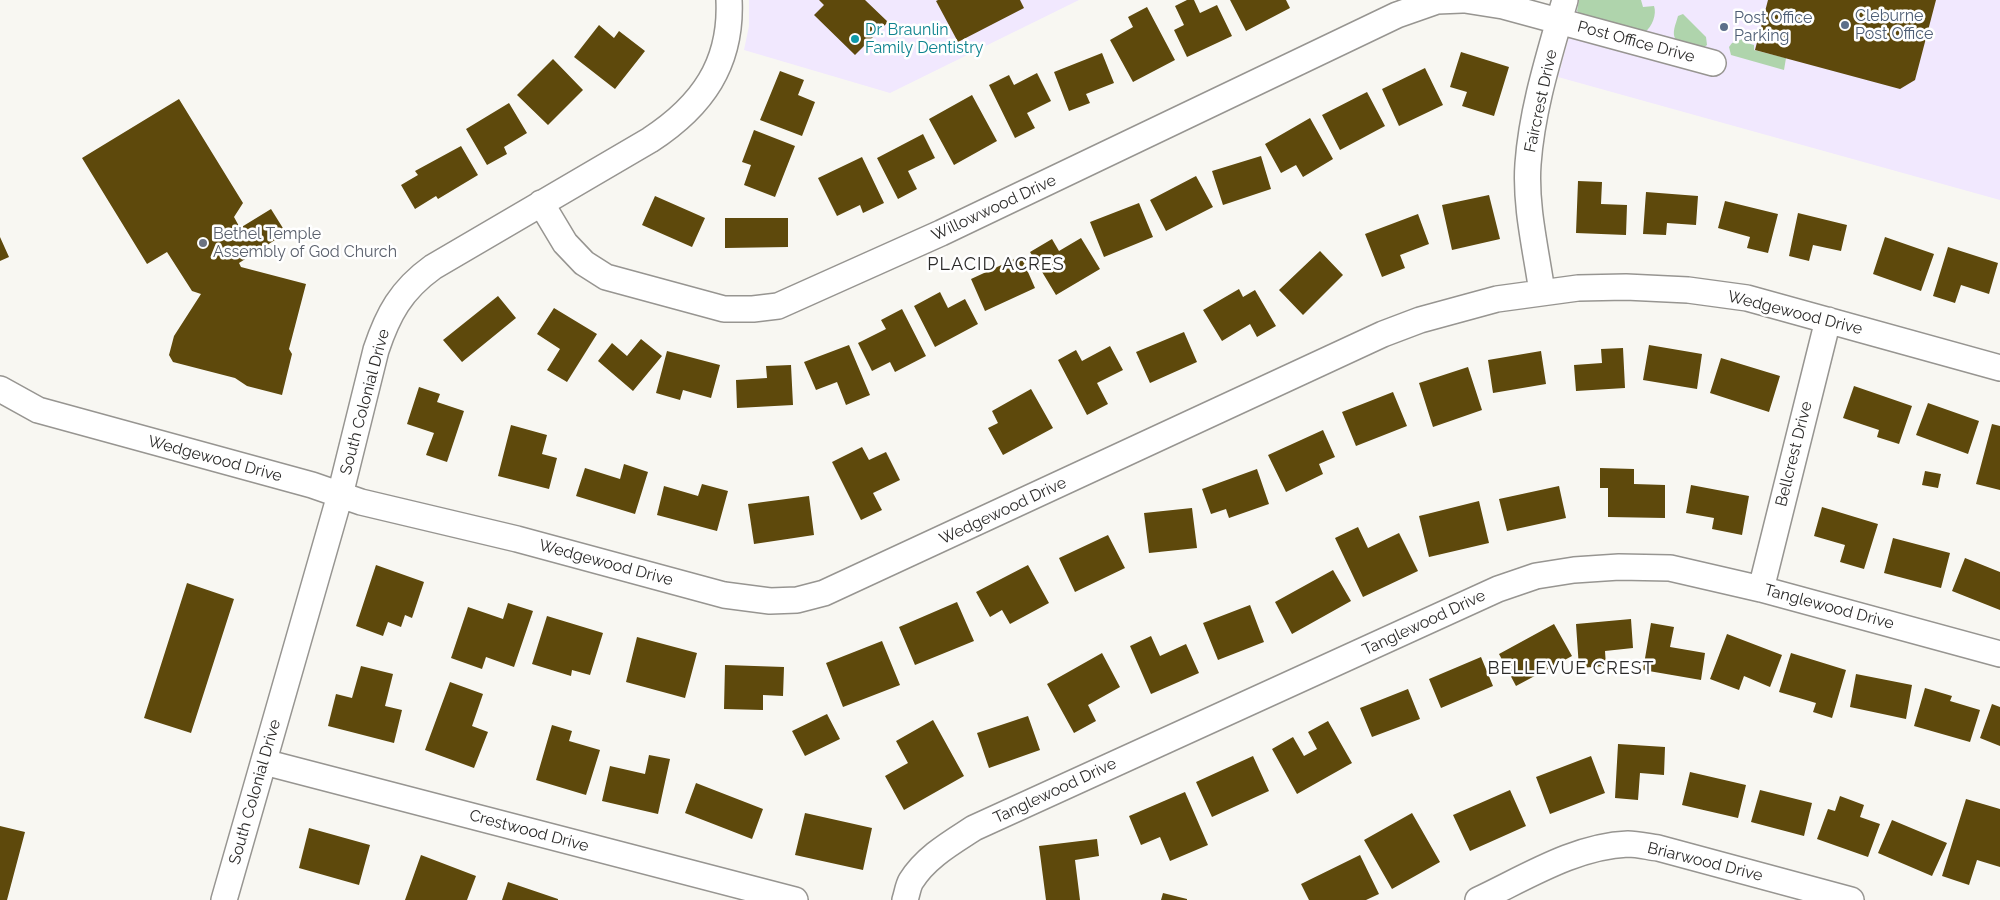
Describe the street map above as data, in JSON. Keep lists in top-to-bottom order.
{
  "streets": {
    "street": [
      "Post Office Drive",
      "Faircrest Drive",
      "Willowwood Drive",
      "Wedgewood Drive",
      "South Colonial Drive",
      "Bellcrest Drive",
      "Tanglewood Drive",
      "Crestwood Drive",
      "Briarwood Drive"
    ]
  },
  "crossings": [
    ["Post Office Drive", "Faircrest Drive"],
    ["Post Office Drive", "Willowwood Drive"],
    ["Faircrest Drive", "Willowwood Drive"],
    ["Faircrest Drive", "Wedgewood Drive"],
    ["Willowwood Drive", "South Colonial Drive"],
    ["Wedgewood Drive", "South Colonial Drive"],
    ["Wedgewood Drive", "Bellcrest Drive"],
    ["South Colonial Drive", "Crestwood Drive"],
    ["Bellcrest Drive", "Tanglewood Drive"]
  ],
  "districts": ["PLACID ACRES", "BELLEVUE CREST"],
  "places": [
    "Cleburne Post Office",
    "Post Office Parking",
    "Dr. Braunlin Family Dentistry",
    "Bethel Temple Assembly of God Church"
  ]
}
